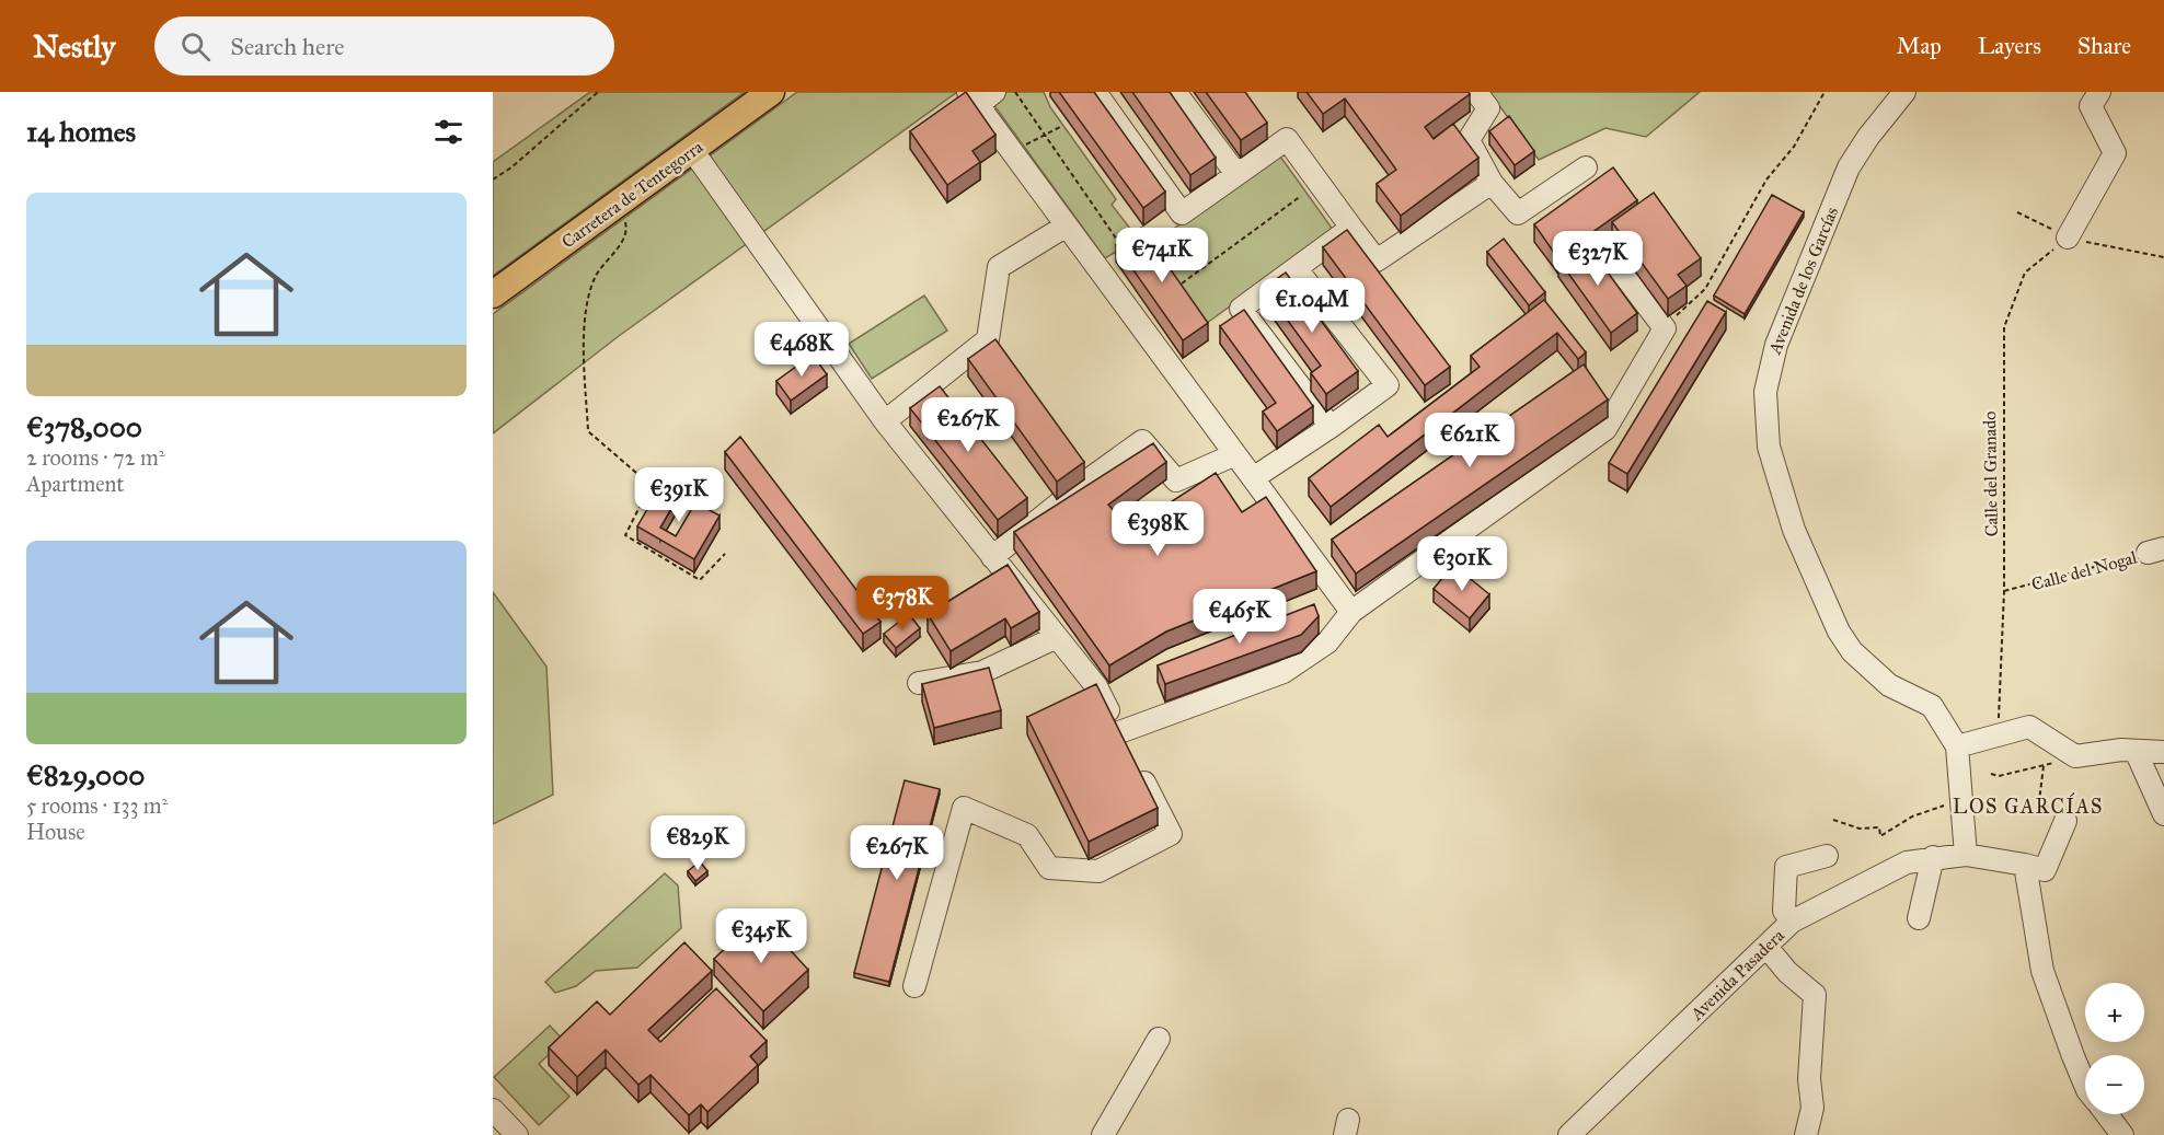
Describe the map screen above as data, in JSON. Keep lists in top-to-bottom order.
{
  "streets": {
    "main road": ["Carretera de Tentegorra"],
    "street": ["Avenida de los Garcías", "Avenida Pasadera"],
    "path": ["Calle del Granado", "Calle del Nogal"]
  },
  "crossings": [
    ["Avenida de los Garcías", "Avenida Pasadera"],
    ["Calle del Granado", "Calle del Nogal"]
  ],
  "districts": ["LOS GARCÍAS"],
  "page": {
    "header": "Nestly",
    "search": "Search here",
    "nav": ["Map", "Layers", "Share"],
    "heading": "14 homes",
    "list": [
      {
        "name": "€378,000",
        "note": "2 rooms · 72 m² · Apartment"
      },
      {
        "name": "€829,000",
        "note": "5 rooms · 133 m² · House"
      }
    ],
    "price": [
      "€741K",
      "€327K",
      "€1.04M",
      "€468K",
      "€267K",
      "€621K",
      "€391K",
      "€398K",
      "€301K",
      "€378K",
      "€465K",
      "€829K",
      "€267K",
      "€345K"
    ],
    "map_buttons": ["+", "−"]
  }
}
